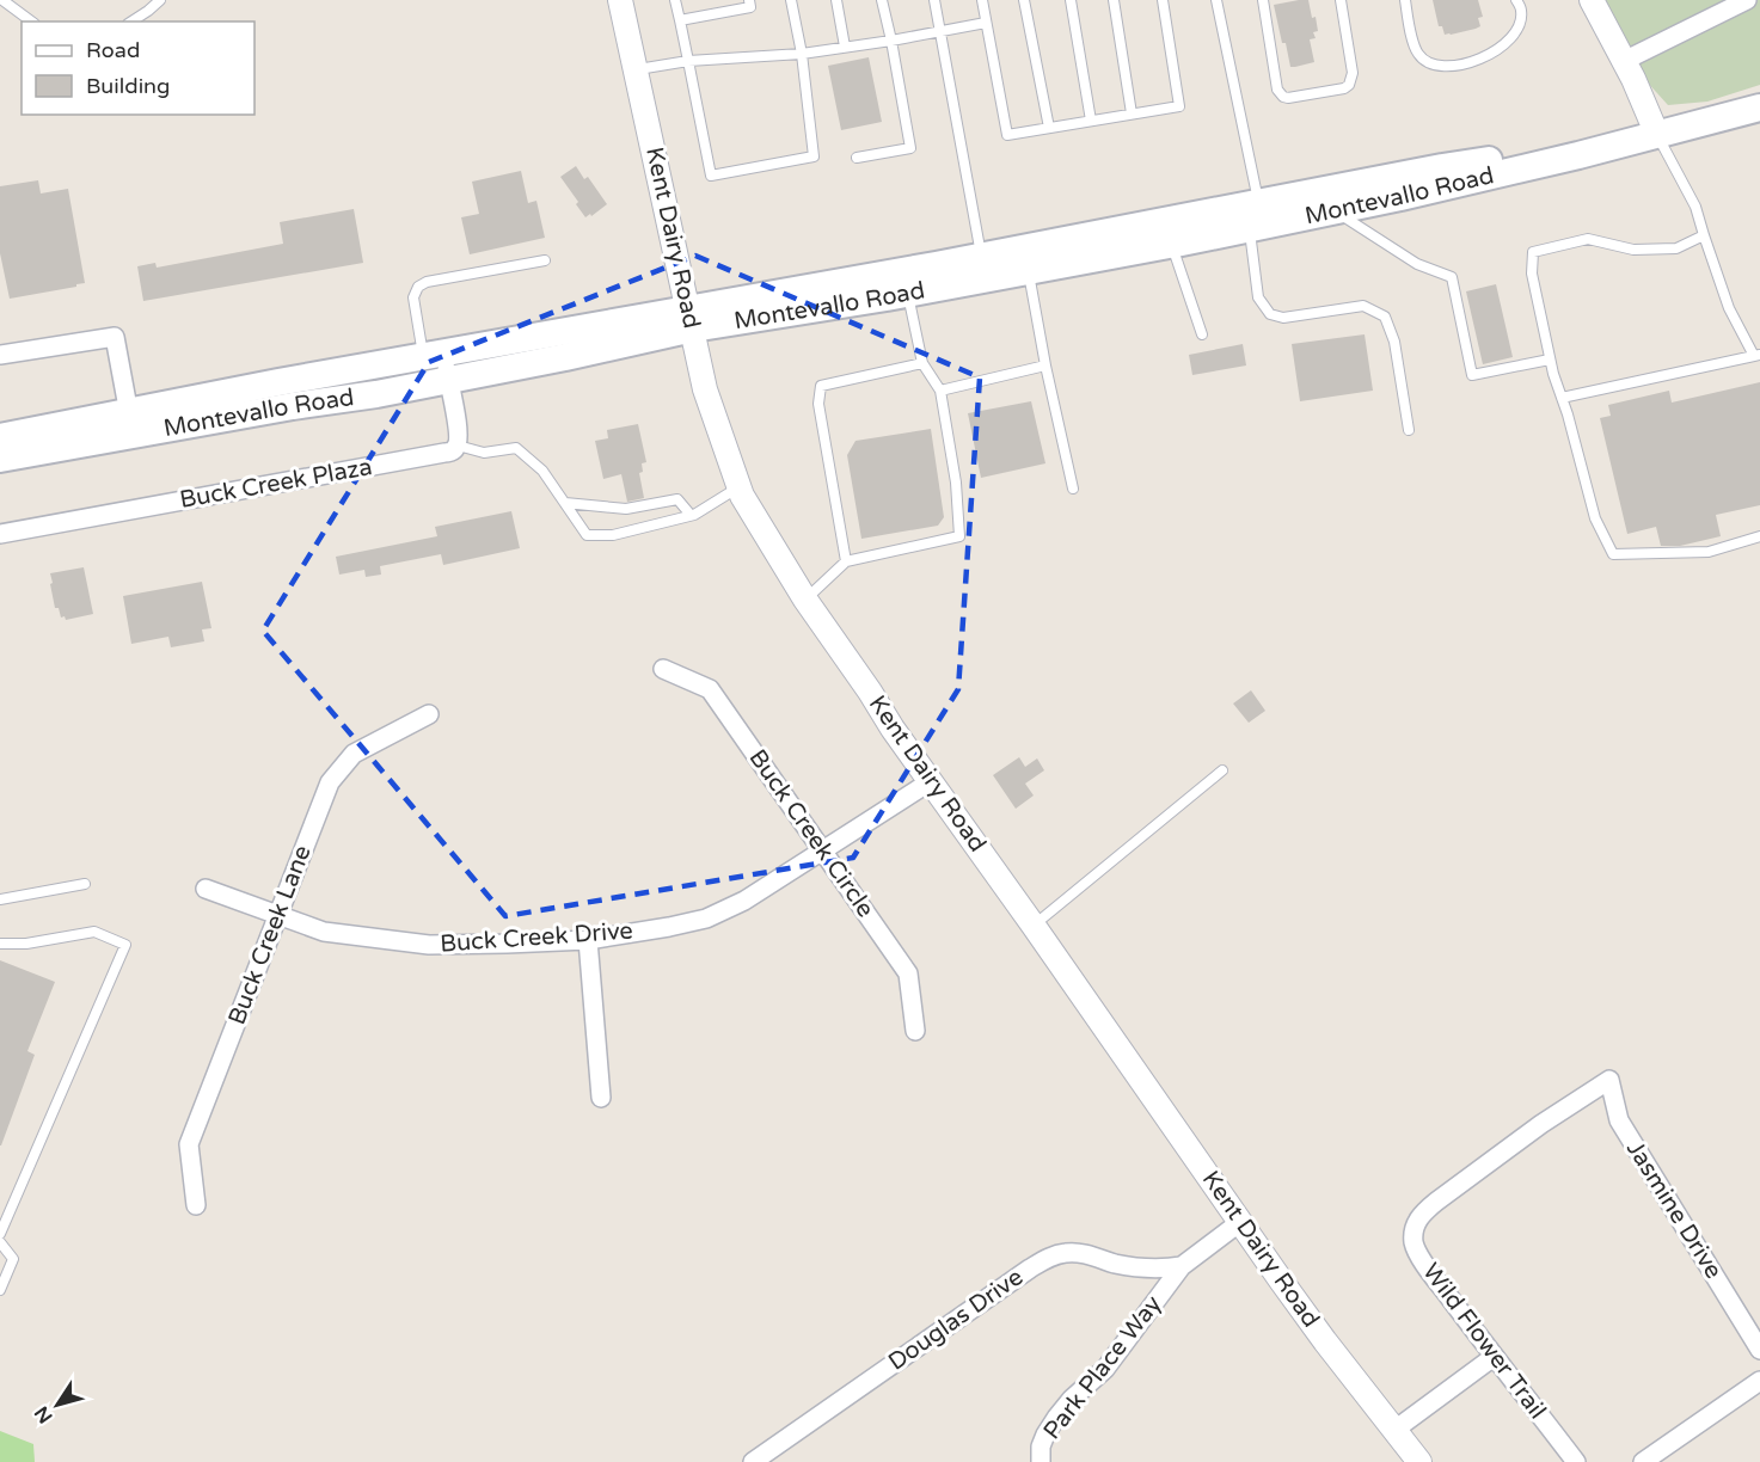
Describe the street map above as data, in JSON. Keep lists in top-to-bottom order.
{
  "streets": {
    "main road": ["Montevallo Road"],
    "street": [
      "Kent Dairy Road",
      "Buck Creek Plaza",
      "Buck Creek Circle",
      "Buck Creek Lane",
      "Buck Creek Drive",
      "Jasmine Drive",
      "Douglas Drive",
      "Wild Flower Trail",
      "Park Place Way"
    ]
  },
  "crossings": [
    ["Montevallo Road", "Kent Dairy Road"],
    ["Kent Dairy Road", "Buck Creek Drive"],
    ["Kent Dairy Road", "Park Place Way"],
    ["Buck Creek Circle", "Buck Creek Drive"],
    ["Buck Creek Lane", "Buck Creek Drive"],
    ["Jasmine Drive", "Wild Flower Trail"],
    ["Douglas Drive", "Park Place Way"]
  ],
  "legend": ["Road", "Building"],
  "north": "bottom left"
}
